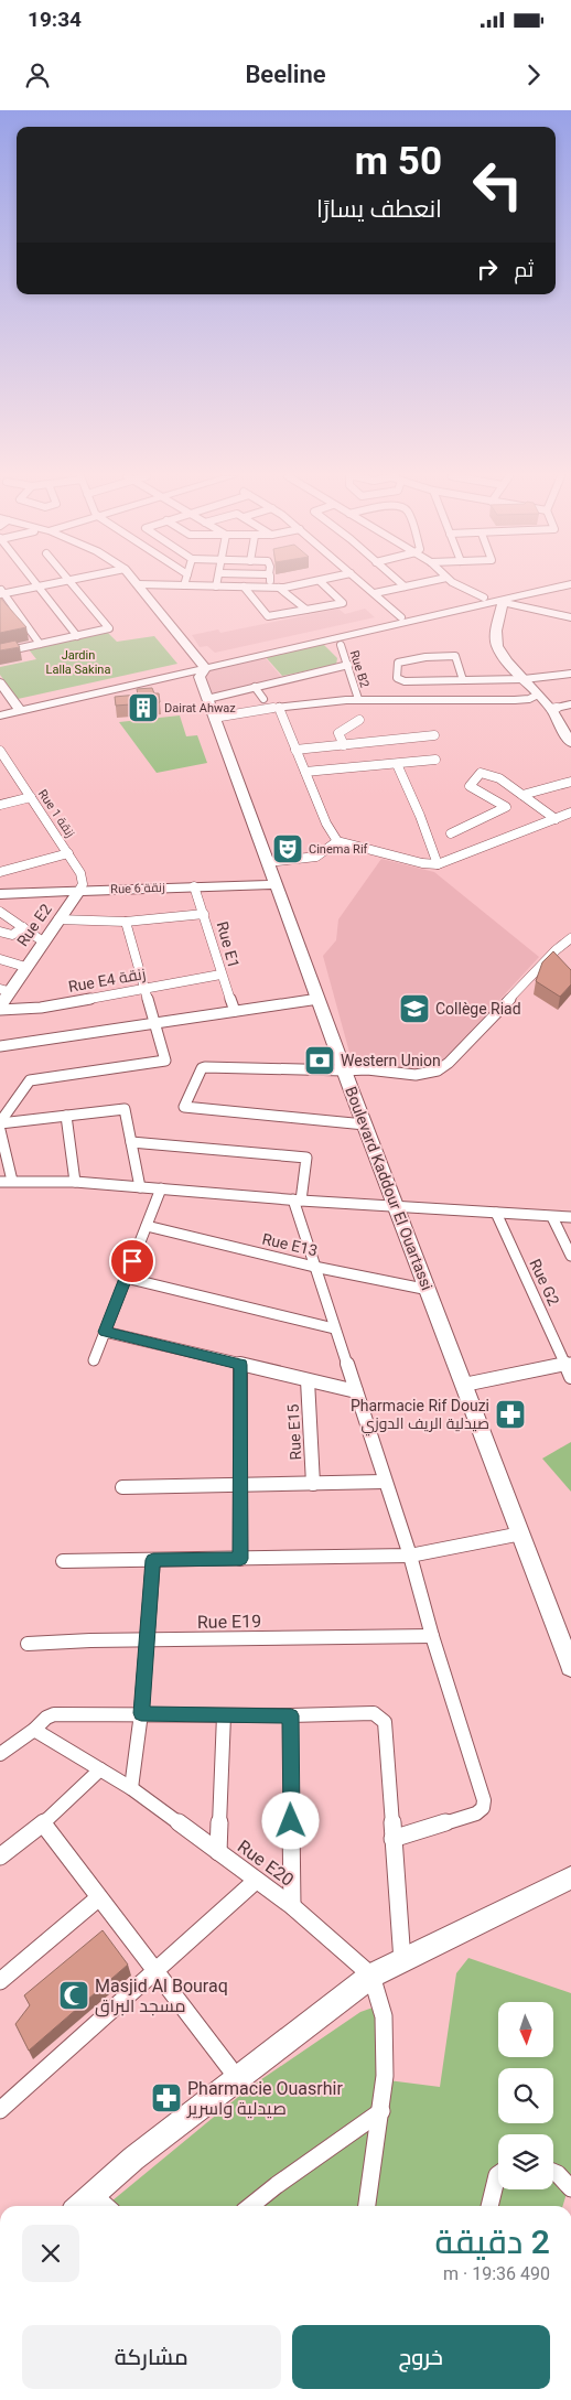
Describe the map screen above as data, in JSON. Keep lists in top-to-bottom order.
{
  "streets": {
    "main road": ["Rue 6 زنقة", "Rue E2", "Boulevard Kaddour El Ouartassi"],
    "street": [
      "Rue B2",
      "Rue 1 زنقة",
      "Rue E1",
      "Rue E4 زنقة",
      "Rue E13",
      "Rue G2",
      "Rue E15",
      "Rue E19",
      "Rue E20"
    ]
  },
  "crossings": [
    ["Rue 1 زنقة", "Rue 6 زنقة"],
    ["Rue 1 زنقة", "Rue E2"],
    ["Rue 6 زنقة", "Rue E2"],
    ["Rue 6 زنقة", "Rue E1"],
    ["Rue 6 زنقة", "Boulevard Kaddour El Ouartassi"],
    ["Rue E1", "Rue E4 زنقة"],
    ["Boulevard Kaddour El Ouartassi", "Rue E13"]
  ],
  "parks": ["Jardin Lalla Sakina"],
  "places": {
    "building": ["Dairat Ahwaz"],
    "theatre": ["Cinema Rif"],
    "school or university": ["Collège Riad"],
    "bank": ["Western Union"],
    "pharmacy": ["Pharmacie Rif Douzi صيدلية الريف الدوزي", "Pharmacie Ouasrhir صيدلية واسرير"],
    "mosque": ["Masjid Al Bouraq مسجد البراق"]
  },
  "north": "bottom",
  "page": {
    "status": "19:34",
    "header": "Beeline",
    "turn": ["50 m", "انعطف يسارًا"],
    "then": "ثم",
    "heading": ["2 دقيقة", "490 m · 19:36"],
    "buttons": ["خروج", "مشاركة"]
  }
}
